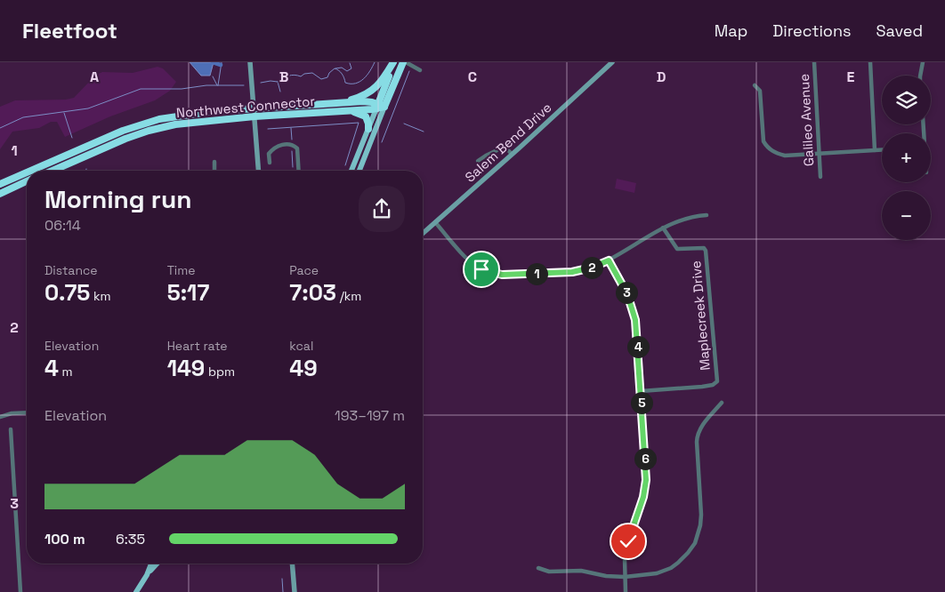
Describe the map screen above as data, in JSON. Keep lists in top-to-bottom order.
{
  "streets": {
    "highway": ["Northwest Connector"],
    "street": ["Galileo Avenue", "Salem Bend Drive", "Maplecreek Drive"]
  },
  "page": {
    "header": "Fleetfoot",
    "nav": ["Map", "Directions", "Saved"],
    "map_buttons": ["+", "−"],
    "heading": ["Morning run", "06:14"],
    "stats": [
      ["Distance", "0.75 km"],
      ["Time", "5:17"],
      ["Pace", "7:03 /km"],
      ["Elevation", "4 m"],
      ["Heart rate", "149 bpm"],
      ["kcal", "49"]
    ],
    "pins": [
      "2",
      "1",
      "3",
      "4",
      "5",
      "6"
    ],
    "chart": ["Elevation", "193–197 m"],
    "list": [
      {
        "name": "100 m",
        "note": "6:35"
      }
    ]
  },
  "grid": {
    "columns": [
      "A",
      "B",
      "C",
      "D",
      "E"
    ],
    "rows": ["1", "2", "3"]
  }
}
